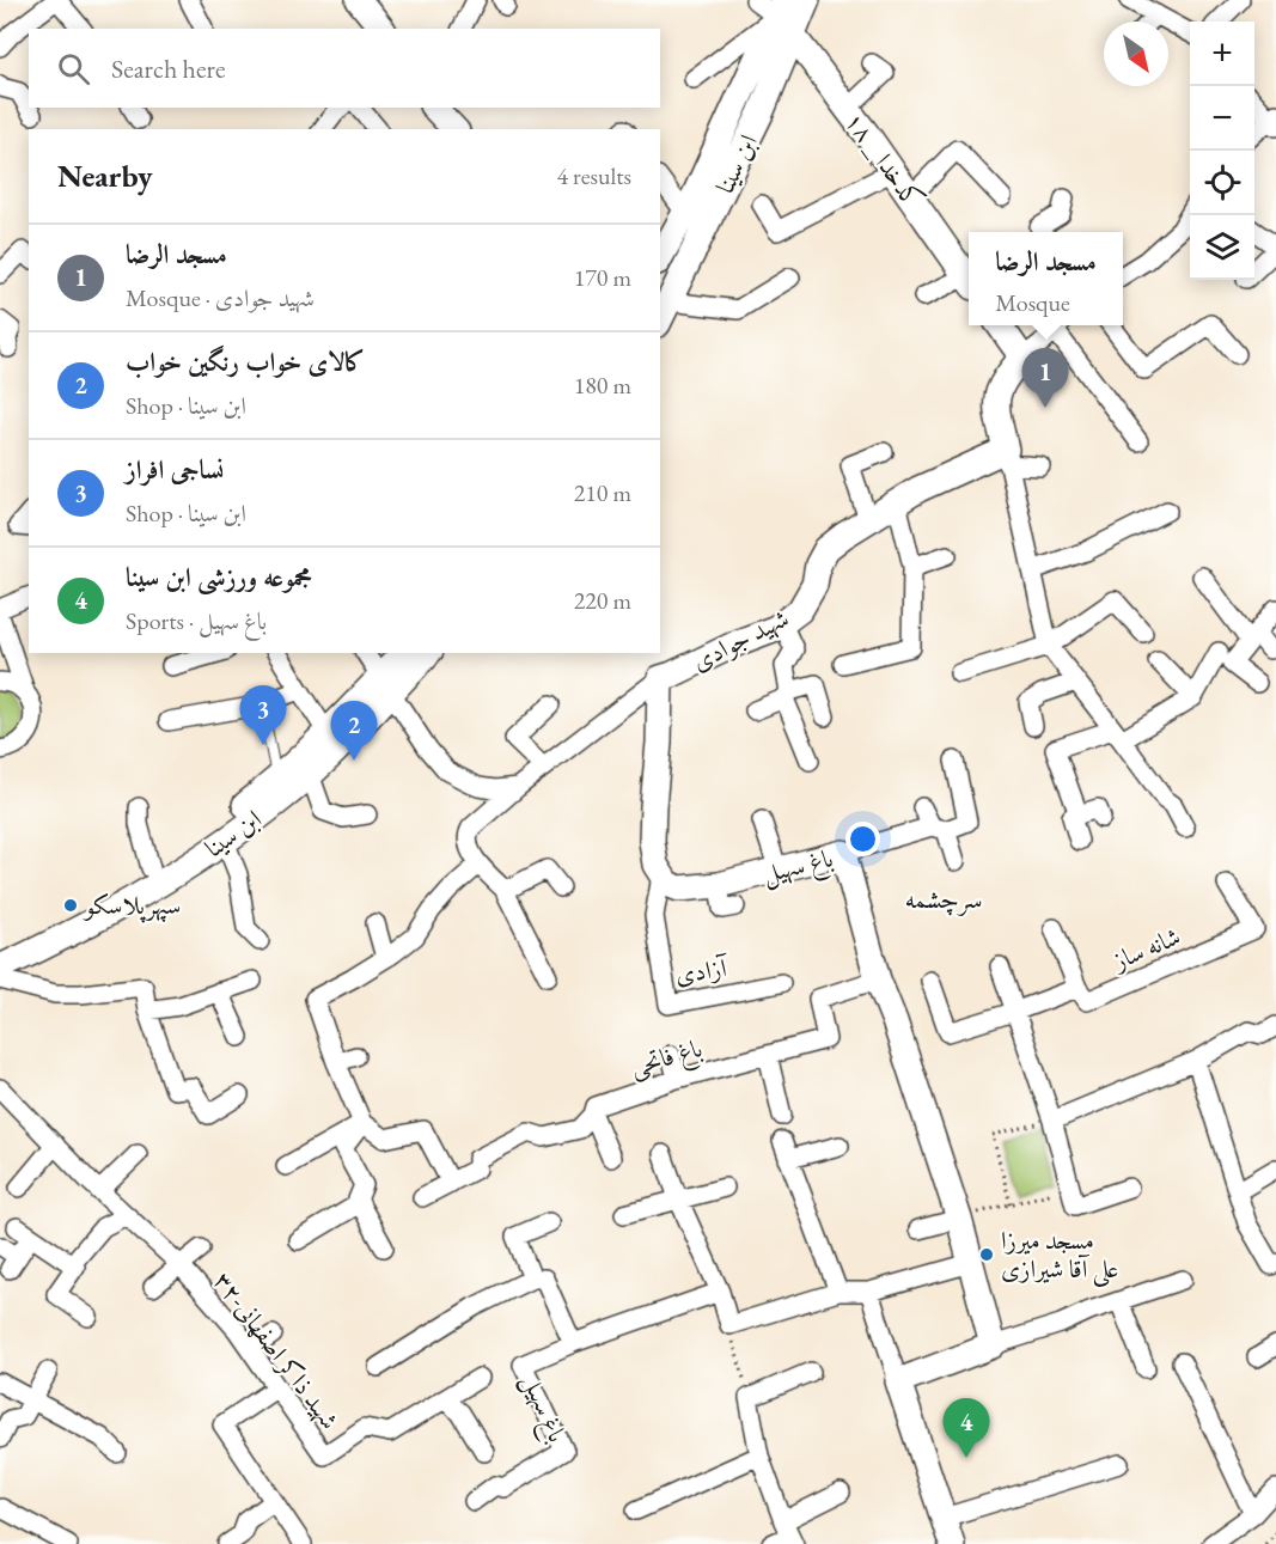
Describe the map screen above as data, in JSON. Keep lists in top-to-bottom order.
{
  "streets": {
    "street": [
      "۱۸ _ کدخدا",
      "ابن سینا",
      "شهید جوادی",
      "باغ سهیل",
      "شانه ساز",
      "آزادی",
      "باغ فاتحی",
      "۳۲-شهید ذاکر اصفهانی"
    ]
  },
  "crossings": [
    ["۱۸ _ کدخدا", "ابن سینا"],
    ["باغ سهیل", "آزادی"],
    ["باغ سهیل", "باغ فاتحی"]
  ],
  "districts": ["سرچشمه"],
  "places": ["سپهرپلاسکو", "مسجد میرزا علی آقا شیرازی"],
  "north": "bottom right",
  "page": {
    "map_buttons": ["+", "−"],
    "search": "Search here",
    "heading": ["Nearby", "4 results"],
    "list": [
      {
        "mark": "1",
        "name": "مسجد الرضا",
        "note": "Mosque · شهید جوادی",
        "value": "170 m"
      },
      {
        "mark": "2",
        "name": "کالای خواب رنگین خواب",
        "note": "Shop · ابن سینا",
        "value": "180 m"
      },
      {
        "mark": "3",
        "name": "نساجی افراز",
        "note": "Shop · ابن سینا",
        "value": "210 m"
      },
      {
        "mark": "4",
        "name": "مجموعه ورزشی ابن سینا",
        "note": "Sports · باغ سهیل",
        "value": "220 m"
      }
    ],
    "popup": ["مسجد الرضا", "Mosque"],
    "pins": [
      "1",
      "3",
      "2",
      "4"
    ]
  }
}
